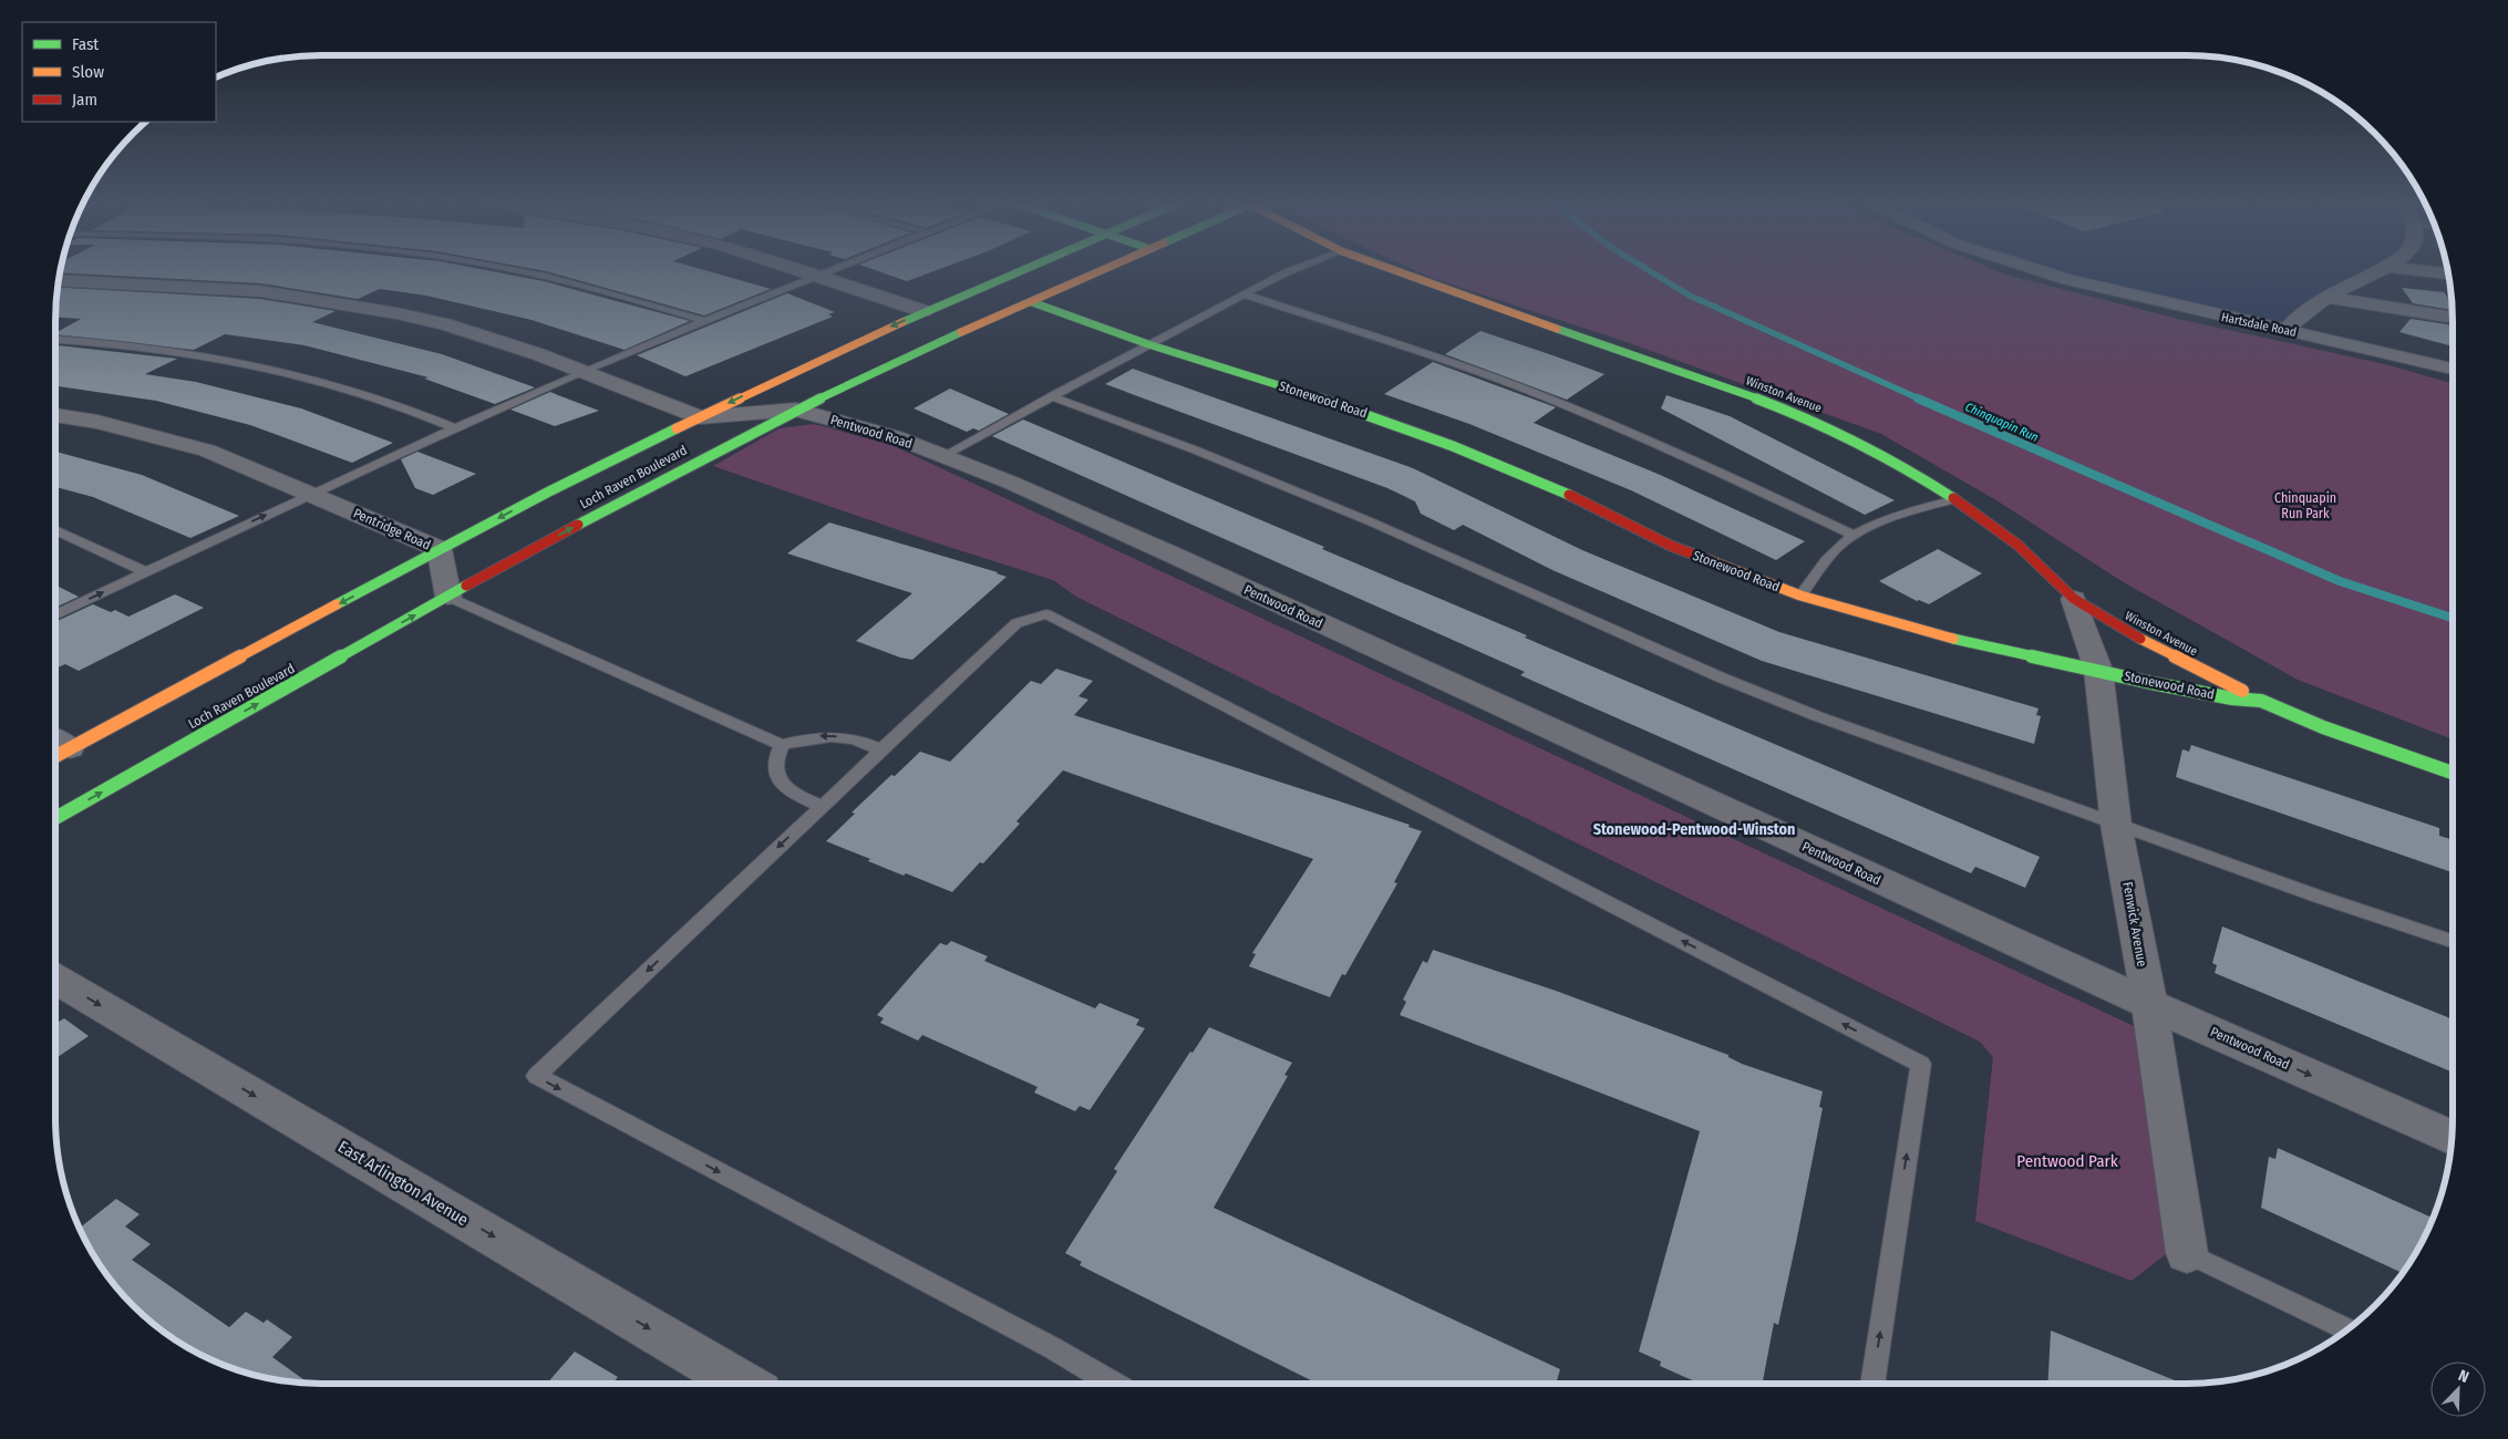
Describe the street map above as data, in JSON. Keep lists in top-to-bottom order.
{
  "streets": {
    "street": [
      "Hartsdale Road",
      "Winston Avenue",
      "Stonewood Road",
      "Pentwood Road",
      "Loch Raven Boulevard",
      "Pentridge Road",
      "Fenwick Avenue",
      "East Arlington Avenue"
    ]
  },
  "crossings": [
    ["Winston Avenue", "Stonewood Road"],
    ["Winston Avenue", "Fenwick Avenue"],
    ["Stonewood Road", "Loch Raven Boulevard"],
    ["Stonewood Road", "Fenwick Avenue"],
    ["Pentwood Road", "Loch Raven Boulevard"],
    ["Pentwood Road", "Fenwick Avenue"],
    ["Loch Raven Boulevard", "Pentridge Road"]
  ],
  "one_way": ["East Arlington Avenue"],
  "districts": ["Stonewood-Pentwood-Winston"],
  "water": ["Chinquapin Run"],
  "parks": ["Chinquapin Run Park", "Pentwood Park"],
  "legend": ["Fast", "Slow", "Jam"],
  "north": "top right"
}
